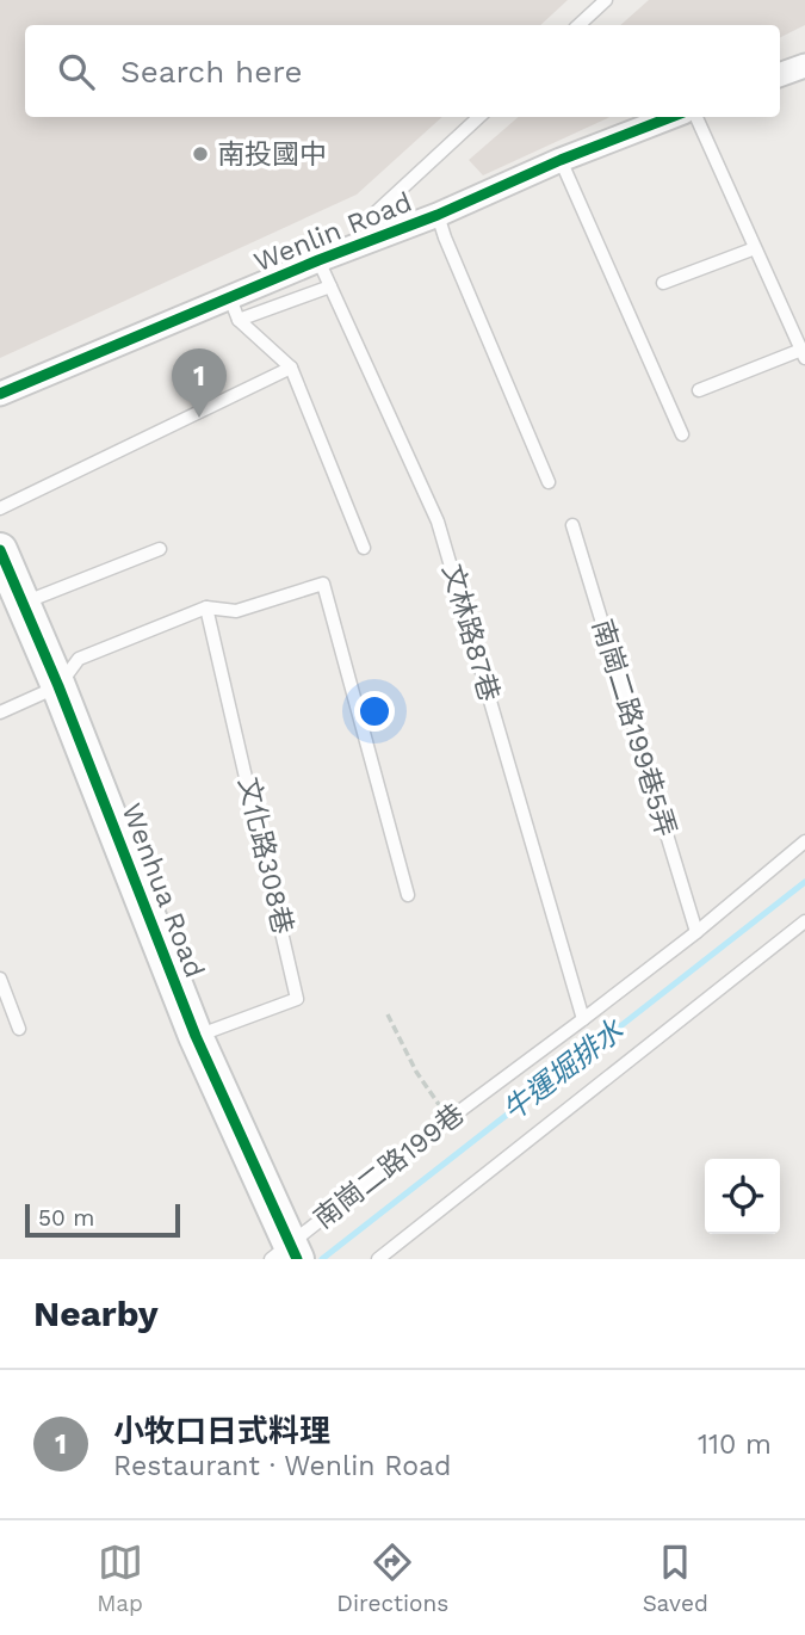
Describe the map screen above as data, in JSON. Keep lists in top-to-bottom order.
{
  "streets": {
    "street": ["Wenlin Road", "Wenhua Road"],
    "lane": [
      "文林路87巷",
      "南崗二路199巷5弄",
      "文化路308巷",
      "南崗二路199巷"
    ]
  },
  "crossings": [
    ["Wenlin Road", "文林路87巷"],
    ["文林路87巷", "南崗二路199巷"],
    ["南崗二路199巷5弄", "南崗二路199巷"],
    ["文化路308巷", "Wenhua Road"],
    ["Wenhua Road", "南崗二路199巷"]
  ],
  "water": ["牛運堀排水"],
  "places": ["南投國中"],
  "scale_bar": "50 m",
  "page": {
    "search": "Search here",
    "pins": "1",
    "scale": "50 m",
    "heading": "Nearby",
    "list": [
      {
        "mark": "1",
        "name": "小牧口日式料理",
        "note": "Restaurant · Wenlin Road",
        "value": "110 m"
      }
    ],
    "nav": ["Map", "Directions", "Saved"]
  }
}
